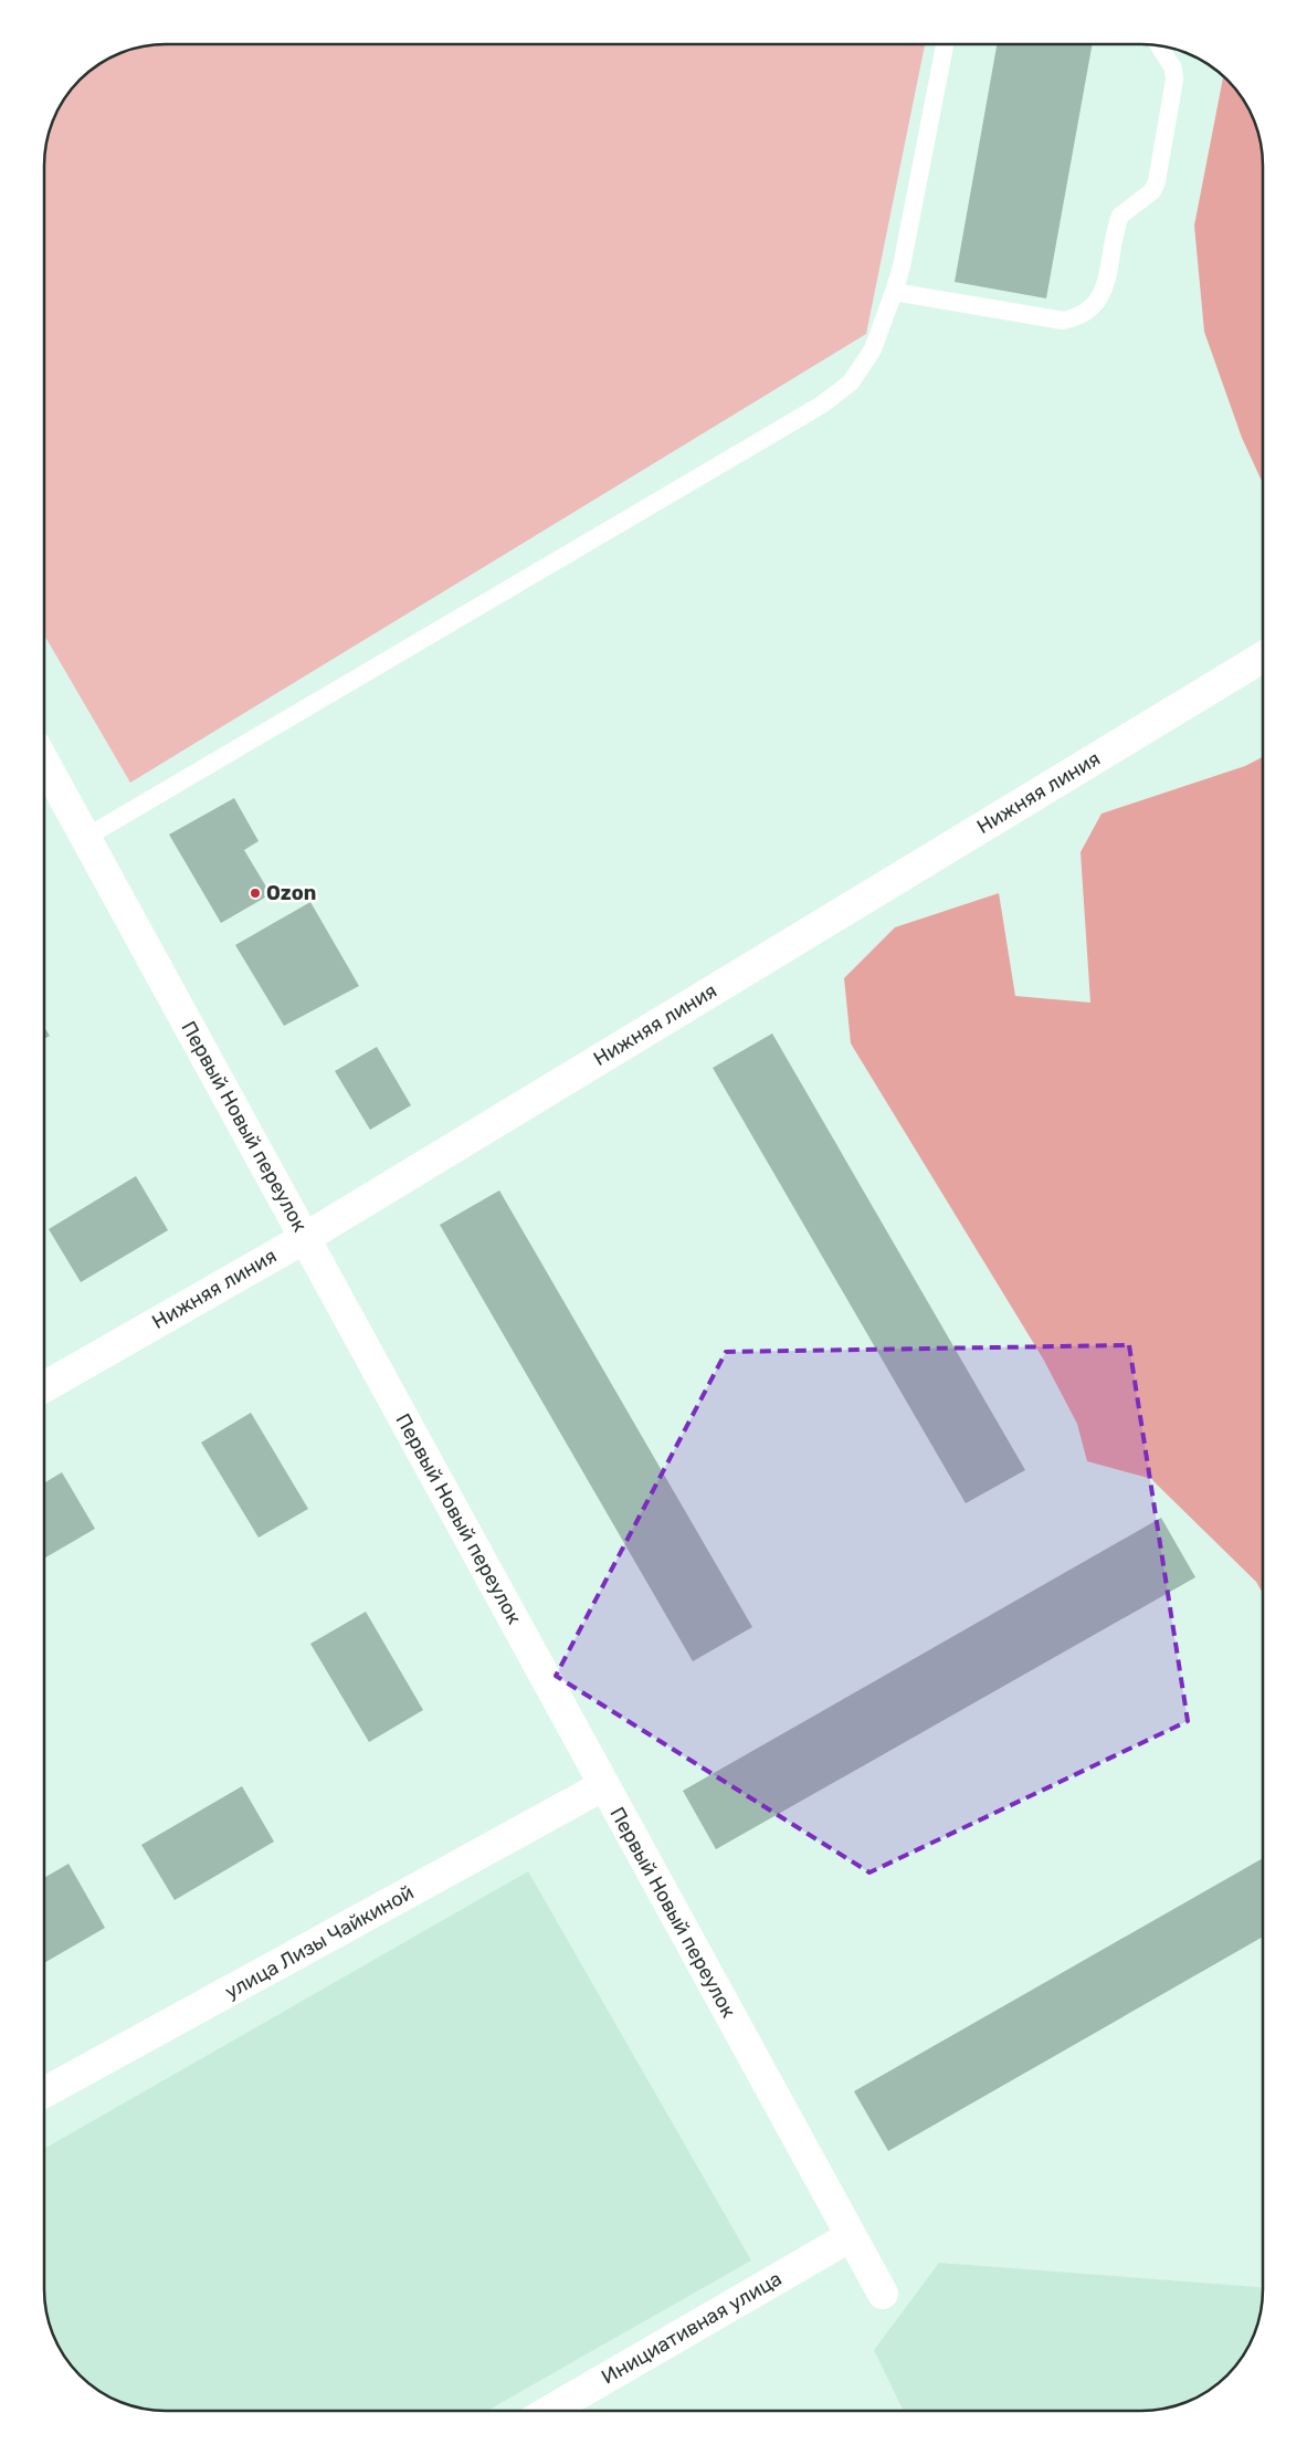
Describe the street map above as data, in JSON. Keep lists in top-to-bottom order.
{
  "streets": {
    "street": [
      "Нижняя линия",
      "Первый Новый переулок",
      "улица Лизы Чайкиной",
      "Инициативная улица"
    ]
  },
  "crossings": [
    ["Нижняя линия", "Первый Новый переулок"],
    ["Первый Новый переулок", "улица Лизы Чайкиной"],
    ["Первый Новый переулок", "Инициативная улица"]
  ],
  "places": ["Ozon"]
}
